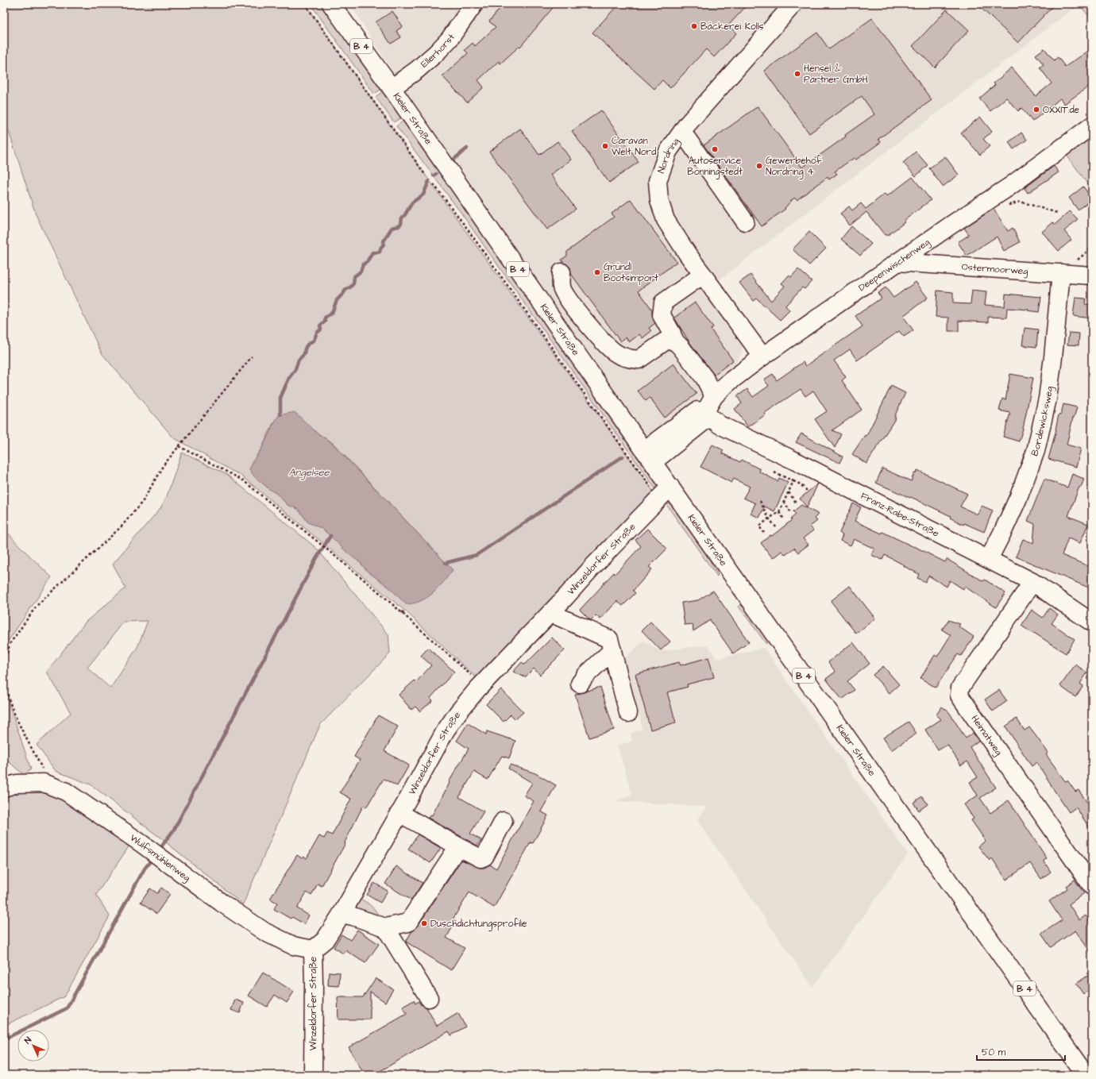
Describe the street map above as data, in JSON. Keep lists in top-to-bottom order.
{
  "streets": {
    "street": [
      "B 4",
      "Ellerhorst",
      "Kieler Straße",
      "Nordring",
      "Deepenwischenweg",
      "Ostermoorweg",
      "Bordewicksweg",
      "Franz-Rabe-Straße",
      "Winzeldorfer Straße",
      "Heimatweg",
      "Wulfsmühlenweg"
    ]
  },
  "crossings": [
    ["Ellerhorst", "Kieler Straße"],
    ["Kieler Straße", "Deepenwischenweg"],
    ["Kieler Straße", "Winzeldorfer Straße"],
    ["Nordring", "Deepenwischenweg"],
    ["Deepenwischenweg", "Ostermoorweg"],
    ["Deepenwischenweg", "Franz-Rabe-Straße"],
    ["Ostermoorweg", "Bordewicksweg"],
    ["Bordewicksweg", "Franz-Rabe-Straße"],
    ["Franz-Rabe-Straße", "Heimatweg"],
    ["Winzeldorfer Straße", "Wulfsmühlenweg"]
  ],
  "water": ["Angelsee"],
  "places": [
    "Bäckerei Kolls",
    "Hensel & Partner GmbH",
    "OXXIT.de",
    "Caravan Welt Nord",
    "Autoservice Bönningstedt",
    "Gewerbehof Nordring 4",
    "Gründl Bootsimport",
    "Duschdichtungsprofile"
  ],
  "scale_bar": "50 m",
  "north": "top left"
}
